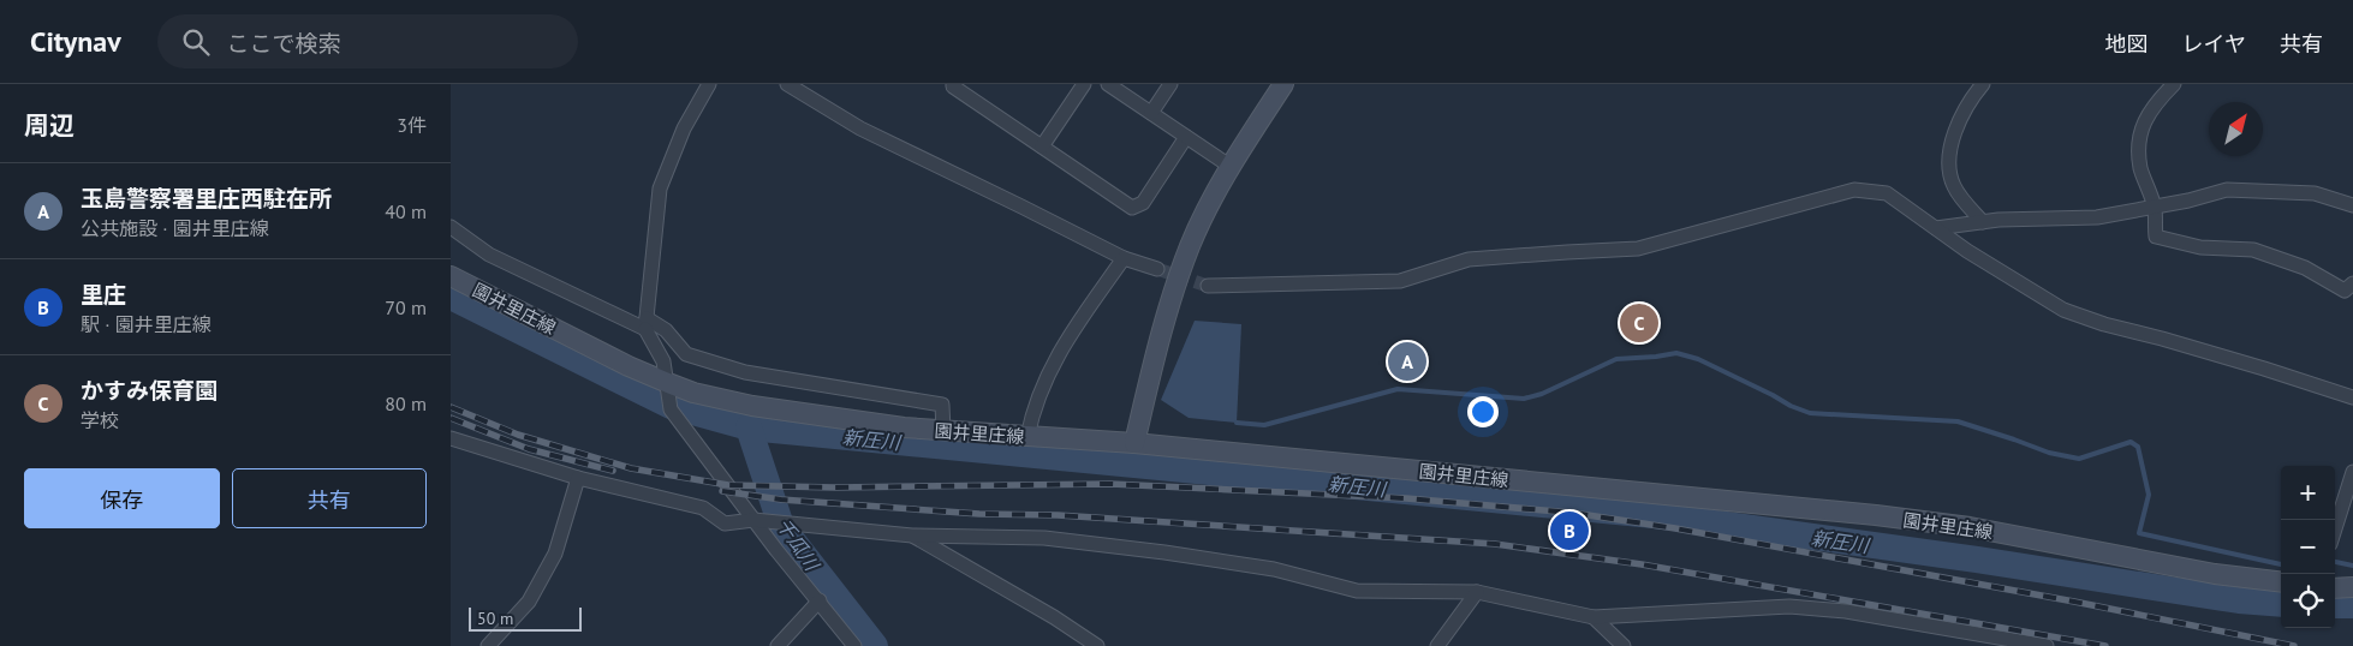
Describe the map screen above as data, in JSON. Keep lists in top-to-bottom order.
{
  "streets": {
    "main road": ["園井里庄線"]
  },
  "water": ["新圧川", "千瓜川"],
  "scale_bar": "50 m",
  "north": "top right",
  "page": {
    "header": "Citynav",
    "search": "ここで検索",
    "nav": ["地図", "レイヤ", "共有"],
    "heading": ["周辺", "3件"],
    "list": [
      {
        "mark": "A",
        "name": "玉島警察署里庄西駐在所",
        "note": "公共施設 · 園井里庄線",
        "value": "40 m"
      },
      {
        "mark": "B",
        "name": "里庄",
        "note": "駅 · 園井里庄線",
        "value": "70 m"
      },
      {
        "mark": "C",
        "name": "かすみ保育園",
        "note": "学校",
        "value": "80 m"
      }
    ],
    "pins": ["C", "A", "B"],
    "buttons": ["保存", "共有"],
    "map_buttons": ["+", "−"],
    "scale": "50 m"
  }
}
